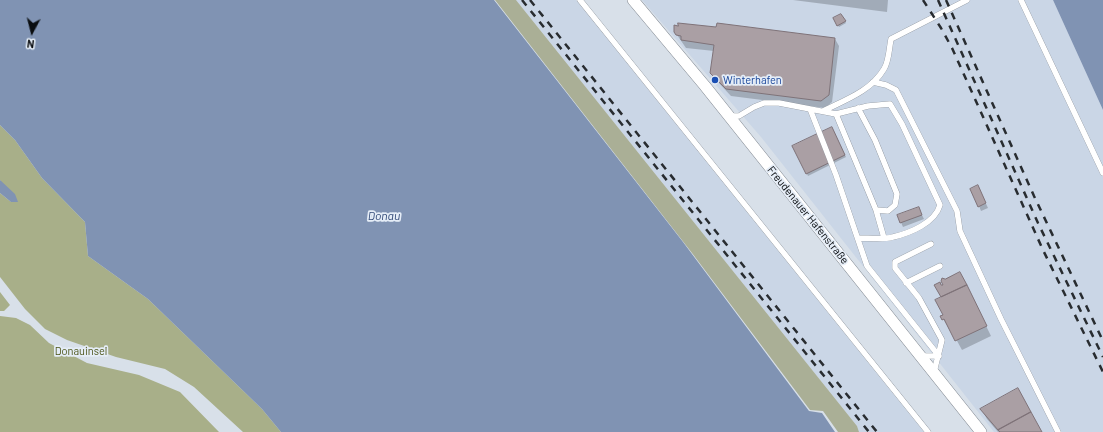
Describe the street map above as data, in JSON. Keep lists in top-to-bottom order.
{
  "streets": {
    "street": ["Freudenauer Hafenstraße"]
  },
  "water": ["Donau"],
  "parks": ["Donauinsel"],
  "places": ["Winterhafen"],
  "north": "bottom"
}
